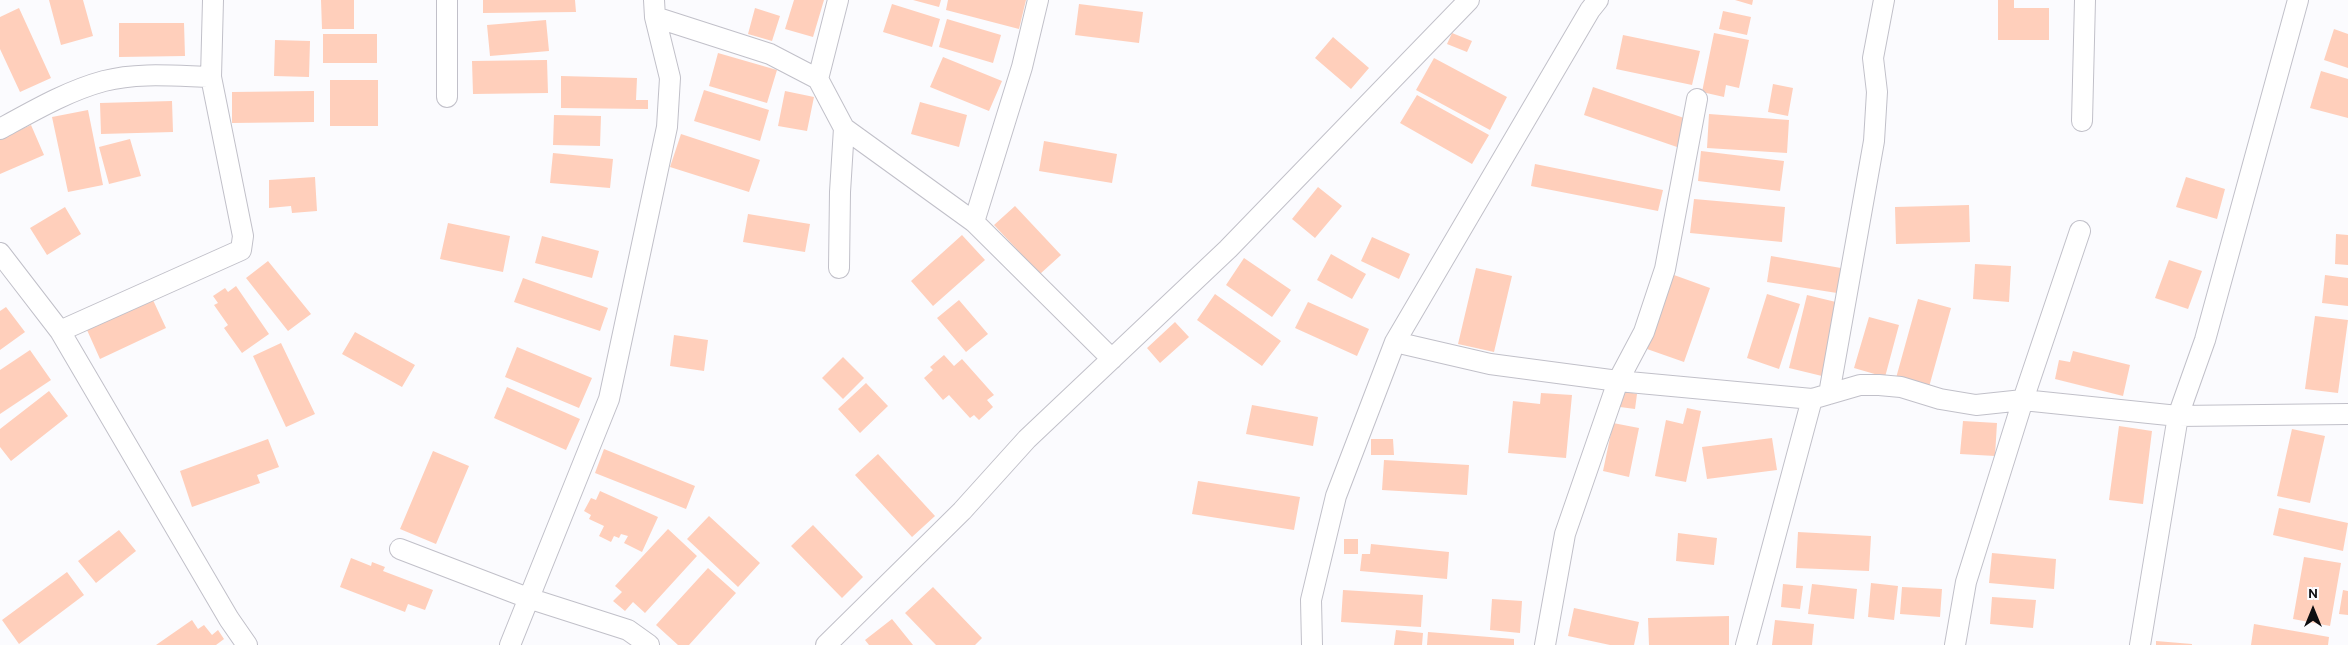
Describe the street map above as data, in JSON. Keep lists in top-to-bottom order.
{
  "north": "top"
}
